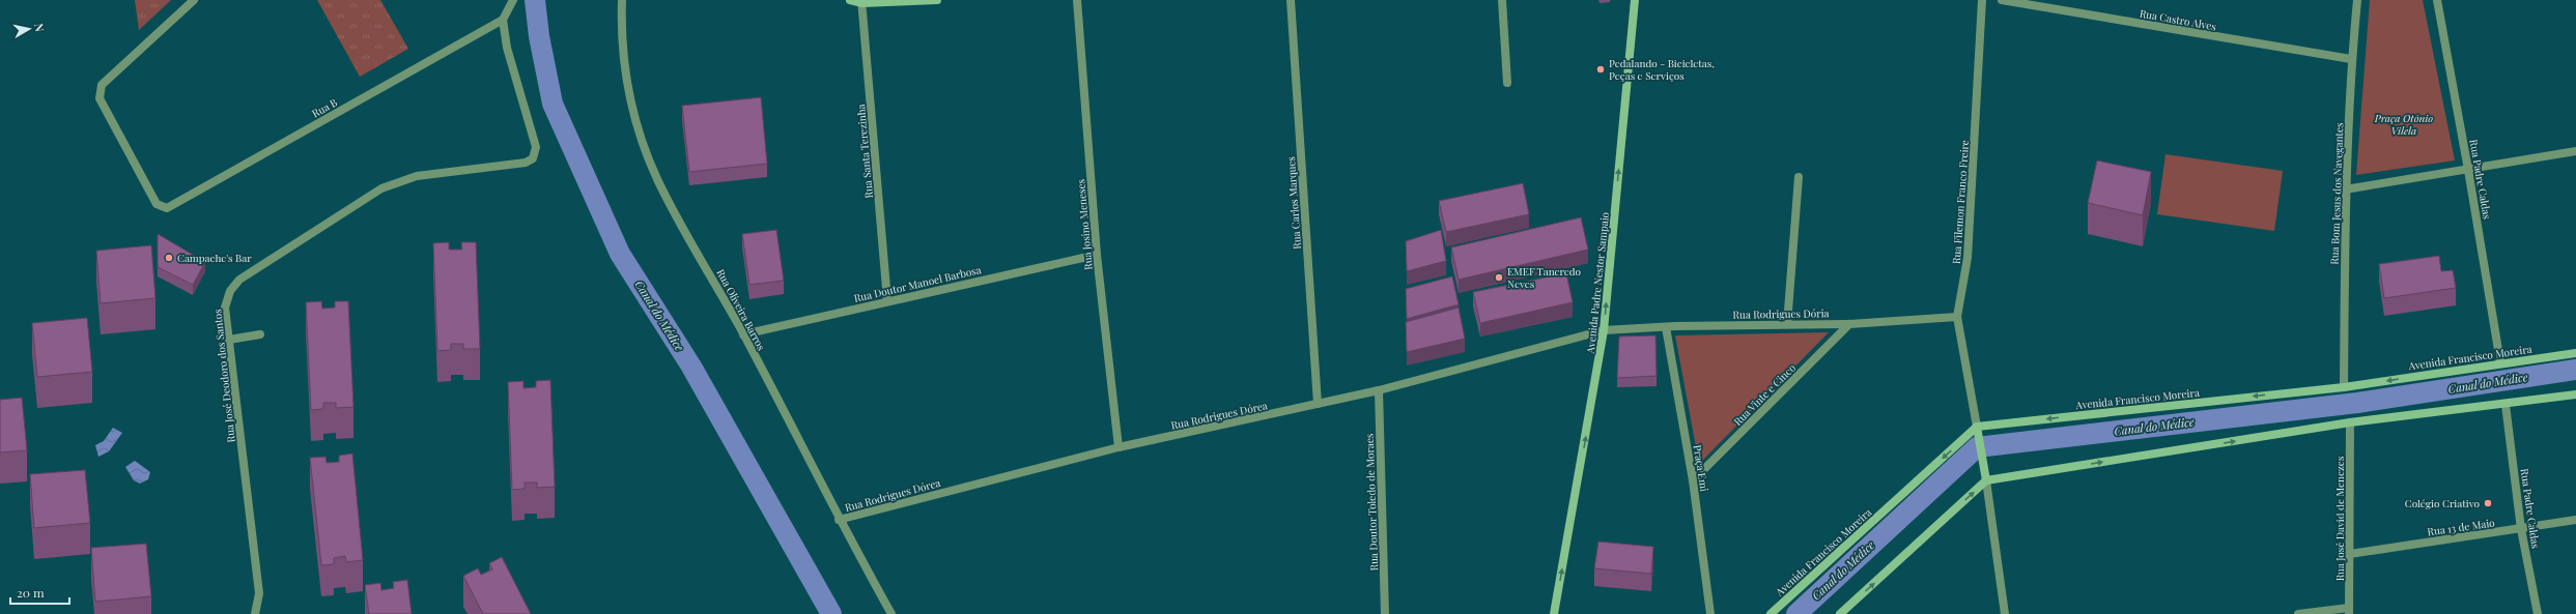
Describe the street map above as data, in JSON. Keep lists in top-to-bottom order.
{
  "streets": {
    "street": [
      "Rua Castro Alves",
      "Rua B",
      "Rua Santa Terezinha",
      "Rua Padre Caldas",
      "Rua Bom Jesus dos Navegantes",
      "Rua Filemon Franco Freire",
      "Rua Carlos Marques",
      "Rua Josino Meneses",
      "Avenida Padre Nestor Sampaio",
      "Rua Doutor Manoel Barbosa",
      "Rua Oliveira Barros",
      "Rua Rodrigues Dória",
      "Avenida Francisco Moreira",
      "Rua José Deodoro dos Santos",
      "Rua Vinte e Cinco",
      "Rua Rodrigues Dórea",
      "Praça Emi",
      "Rua Doutor Toledo de Moraes",
      "Rua José David de Menezes",
      "Rua 13 de Maio"
    ]
  },
  "crossings": [
    ["Rua Castro Alves", "Rua Bom Jesus dos Navegantes"],
    ["Rua B", "Rua José Deodoro dos Santos"],
    ["Rua Santa Terezinha", "Rua Doutor Manoel Barbosa"],
    ["Rua Padre Caldas", "Avenida Francisco Moreira"],
    ["Rua Padre Caldas", "Rua 13 de Maio"],
    ["Rua Bom Jesus dos Navegantes", "Avenida Francisco Moreira"],
    ["Rua Filemon Franco Freire", "Rua Rodrigues Dória"],
    ["Rua Filemon Franco Freire", "Avenida Francisco Moreira"],
    ["Rua Carlos Marques", "Rua Rodrigues Dórea"],
    ["Rua Josino Meneses", "Rua Doutor Manoel Barbosa"],
    ["Rua Josino Meneses", "Rua Rodrigues Dórea"],
    ["Avenida Padre Nestor Sampaio", "Rua Rodrigues Dória"],
    ["Avenida Padre Nestor Sampaio", "Rua Rodrigues Dórea"],
    ["Rua Doutor Manoel Barbosa", "Rua Oliveira Barros"],
    ["Rua Oliveira Barros", "Rua Rodrigues Dórea"],
    ["Rua Rodrigues Dória", "Rua Vinte e Cinco"],
    ["Rua Rodrigues Dória", "Rua Rodrigues Dórea"],
    ["Rua Rodrigues Dória", "Praça Emi"],
    ["Rua Vinte e Cinco", "Praça Emi"],
    ["Rua Rodrigues Dórea", "Rua Doutor Toledo de Moraes"],
    ["Rua José David de Menezes", "Rua 13 de Maio"]
  ],
  "one_way": ["Avenida Padre Nestor Sampaio"],
  "water": ["Canal do Médice"],
  "parks": ["Praça Otônio Vilela"],
  "places": [
    "Pedalando - Bicicletas, Peças e Serviços",
    "Campache's Bar",
    "EMEF Tancredo Neves",
    "Colégio Criativo"
  ],
  "scale_bar": "20 m",
  "north": "right"
}
